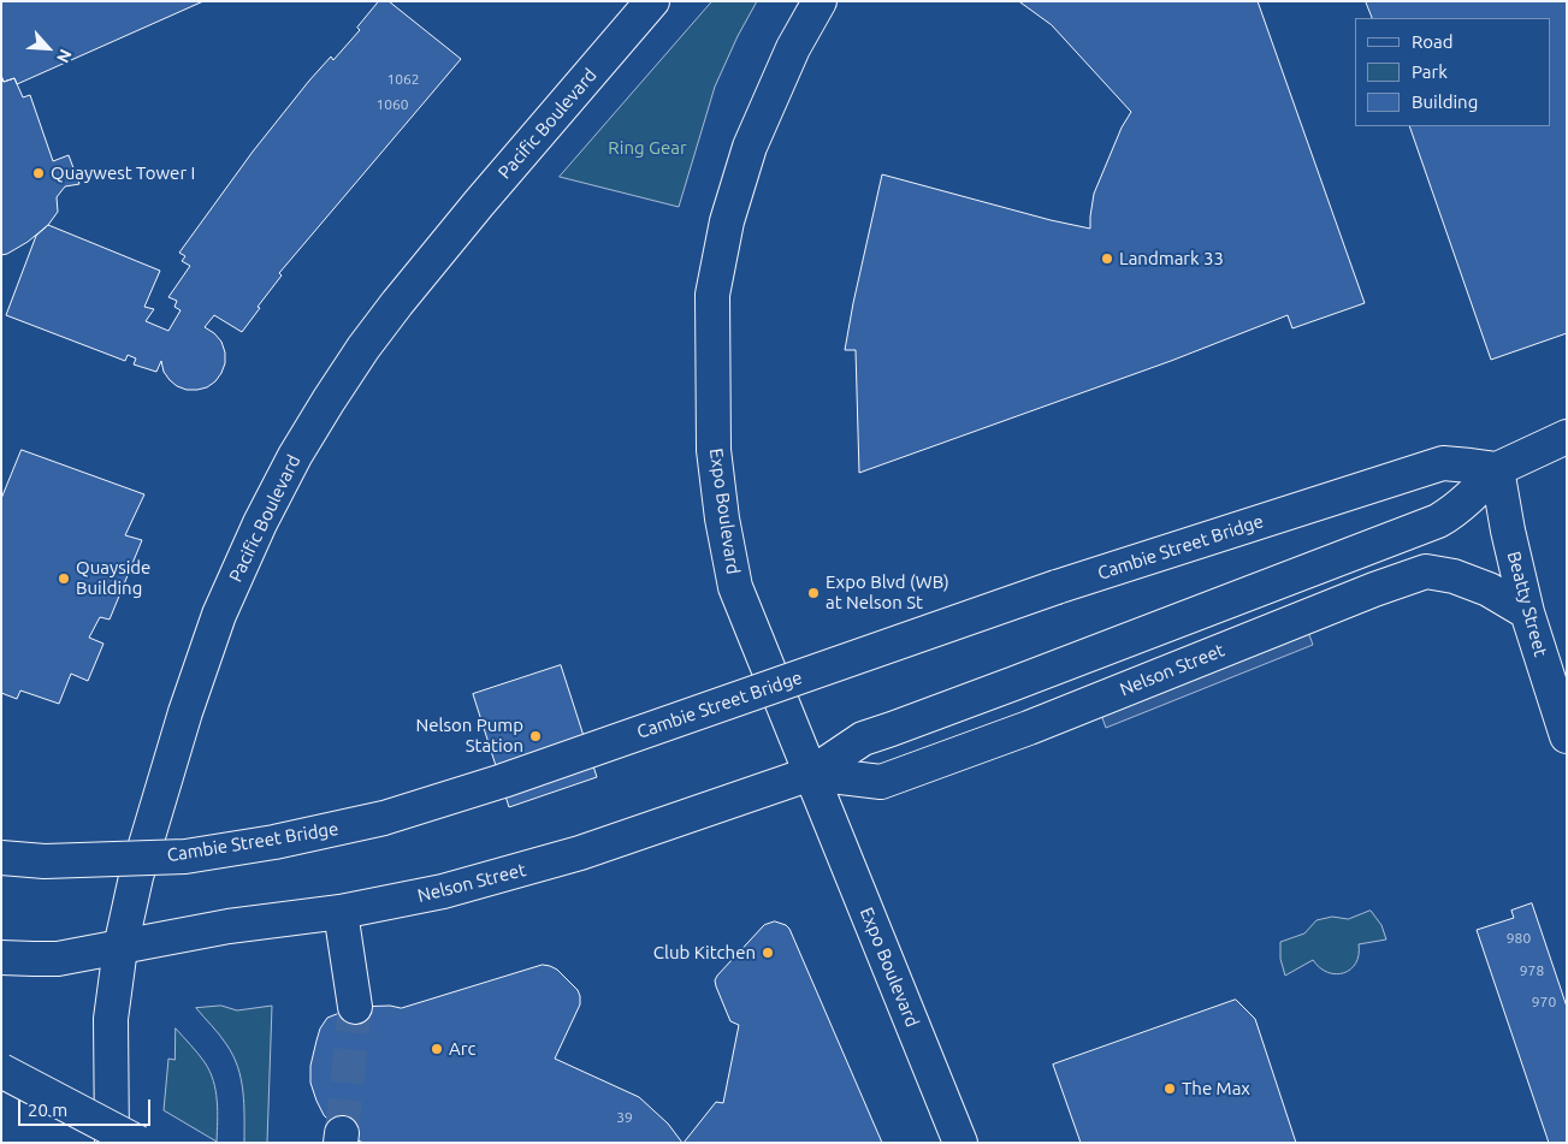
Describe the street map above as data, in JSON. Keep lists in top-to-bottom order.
{
  "streets": {
    "main road": [
      "Pacific Boulevard",
      "Expo Boulevard",
      "Cambie Street Bridge",
      "Beatty Street",
      "Nelson Street"
    ]
  },
  "crossings": [
    ["Pacific Boulevard", "Nelson Street"],
    ["Expo Boulevard", "Nelson Street"],
    ["Cambie Street Bridge", "Beatty Street"],
    ["Cambie Street Bridge", "Nelson Street"],
    ["Beatty Street", "Nelson Street"]
  ],
  "parks": ["Ring Gear"],
  "places": [
    "Quaywest Tower I",
    "Landmark 33",
    "Quayside Building",
    "Expo Blvd (WB) at Nelson St",
    "Nelson Pump Station",
    "Club Kitchen",
    "Arc",
    "The Max"
  ],
  "house_numbers": [
    "1062",
    "1060",
    "980",
    "978",
    "970",
    "39"
  ],
  "legend": ["Road", "Park", "Building"],
  "scale_bar": "20 m",
  "north": "bottom right"
}
